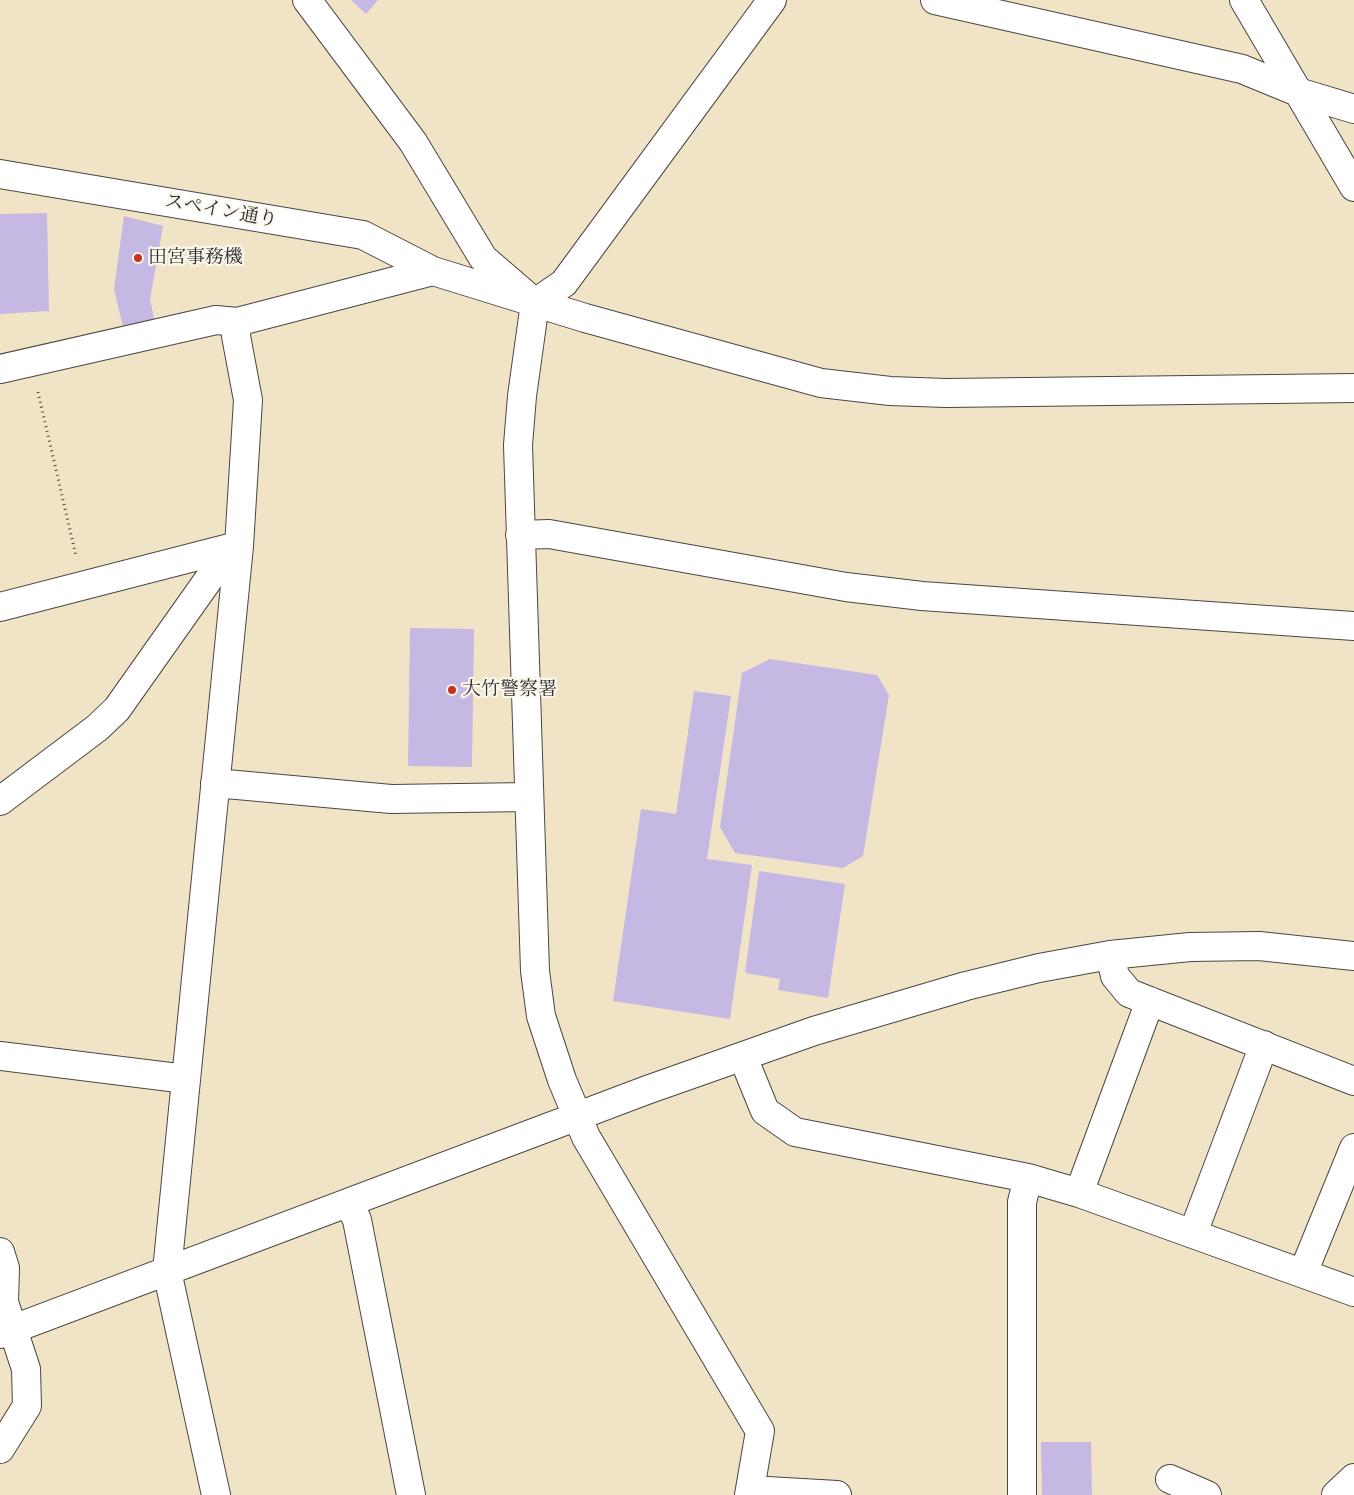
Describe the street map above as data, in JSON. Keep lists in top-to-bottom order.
{
  "streets": {
    "street": ["スペイン通り"]
  },
  "places": ["田宮事務機", "大竹警察署"]
}
